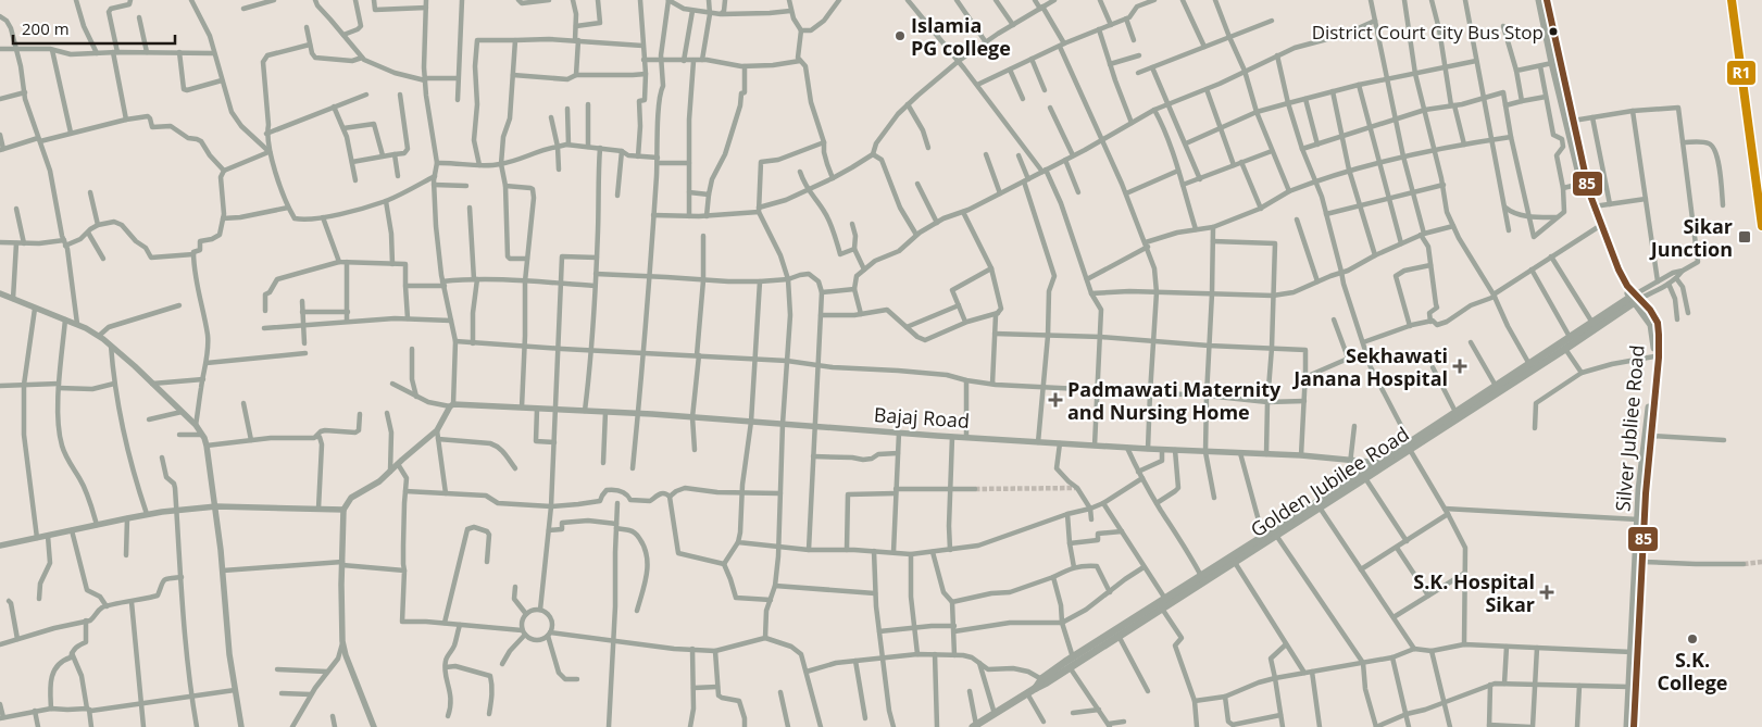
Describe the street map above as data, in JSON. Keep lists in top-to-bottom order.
{
  "streets": {
    "main road": ["Silver Jubliee Road", "Golden Jubilee Road"],
    "street": ["Bajaj Road"]
  },
  "crossings": [
    ["Bajaj Road", "Golden Jubilee Road"],
    ["Silver Jubliee Road", "Golden Jubilee Road"]
  ],
  "places": {
    "other": ["District Court City Bus Stop", "Islamia PG college", "S.K. College"],
    "transit": ["Sikar Junction"],
    "health": ["Sekhawati Janana Hospital", "Padmawati Maternity and Nursing Home", "S.K. Hospital Sikar"]
  },
  "lines": ["transit line R1", "transit line 85"],
  "scale_bar": "200 m"
}
